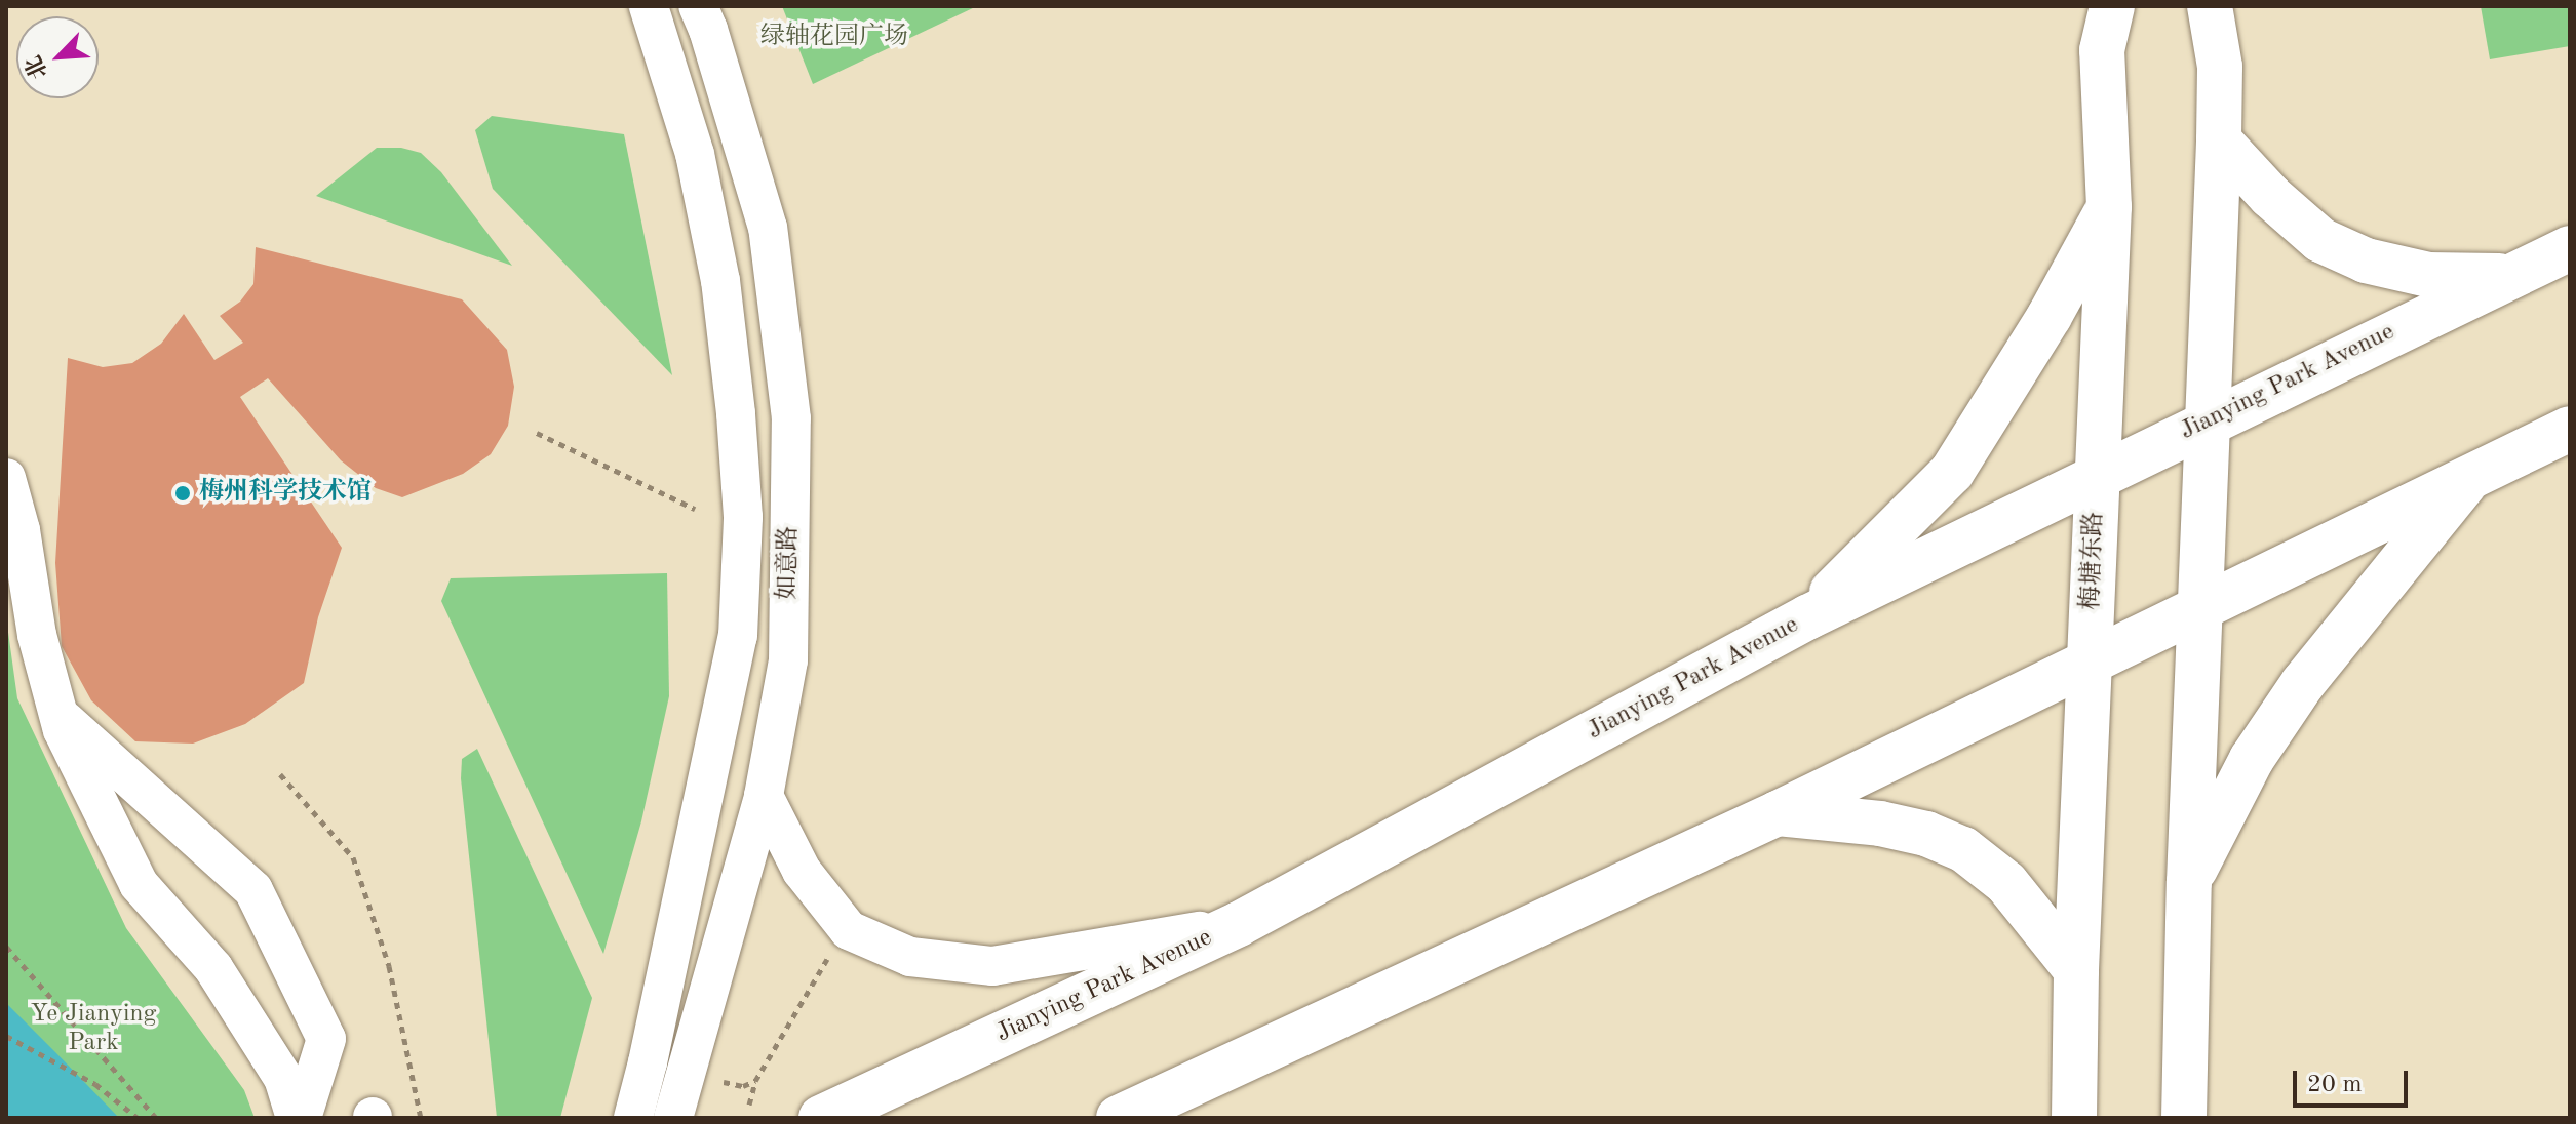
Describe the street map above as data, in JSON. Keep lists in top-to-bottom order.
{
  "streets": {
    "main road": ["Jianying Park Avenue", "梅塘东路"],
    "street": ["如意路"]
  },
  "crossings": [
    ["Jianying Park Avenue", "梅塘东路"]
  ],
  "parks": ["绿轴花园广场", "Ye Jianying Park"],
  "places": ["梅州科学技术馆"],
  "scale_bar": "20 m",
  "north": "bottom left"
}
